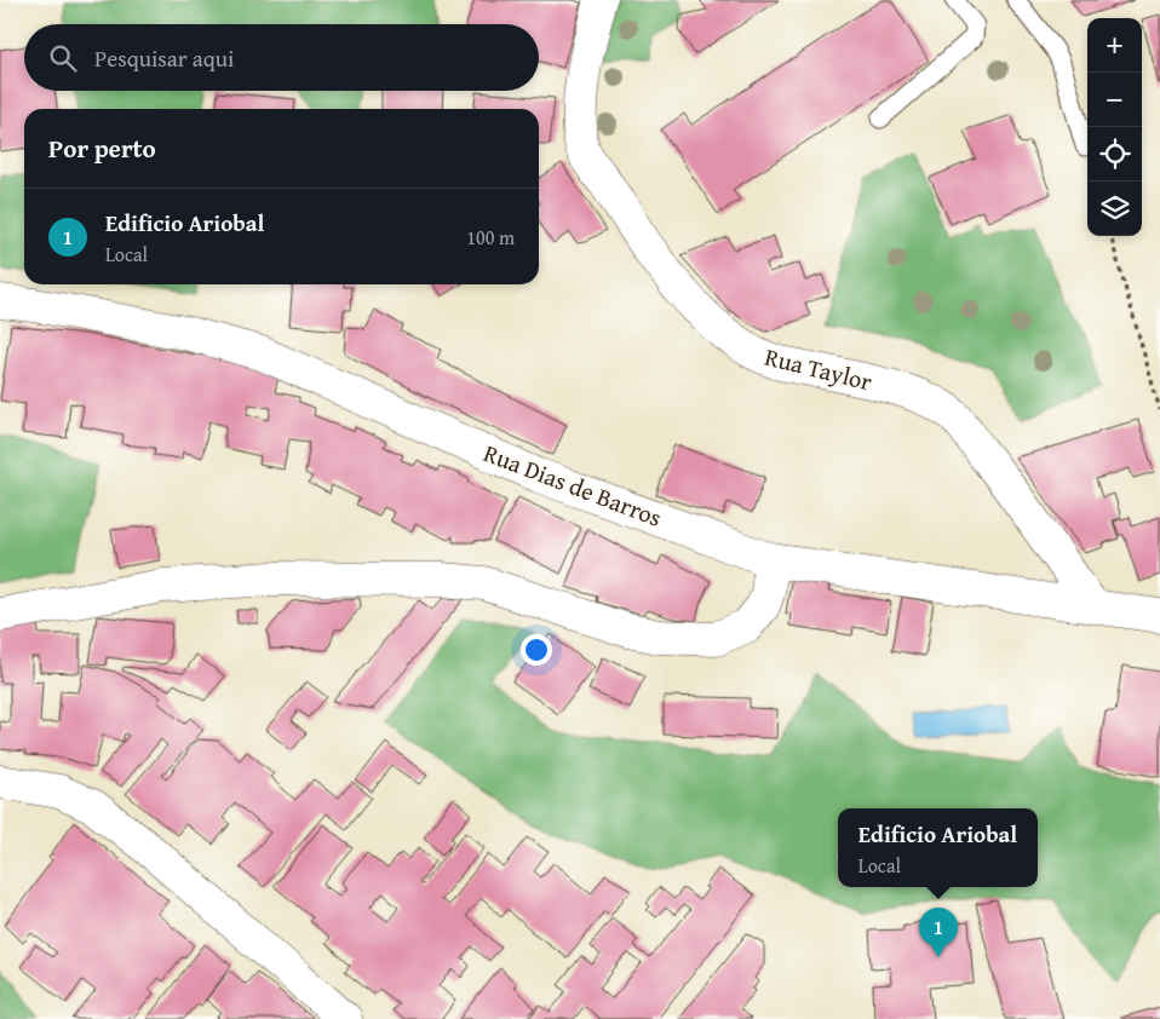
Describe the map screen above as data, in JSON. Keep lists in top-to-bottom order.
{
  "streets": {
    "street": ["Rua Taylor", "Rua Dias de Barros"]
  },
  "crossings": [
    ["Rua Taylor", "Rua Dias de Barros"]
  ],
  "page": {
    "map_buttons": ["+", "−"],
    "search": "Pesquisar aqui",
    "heading": "Por perto",
    "list": [
      {
        "mark": "1",
        "name": "Edificio Ariobal",
        "note": "Local",
        "value": "100 m"
      }
    ],
    "popup": ["Edificio Ariobal", "Local"],
    "pins": "1"
  }
}
